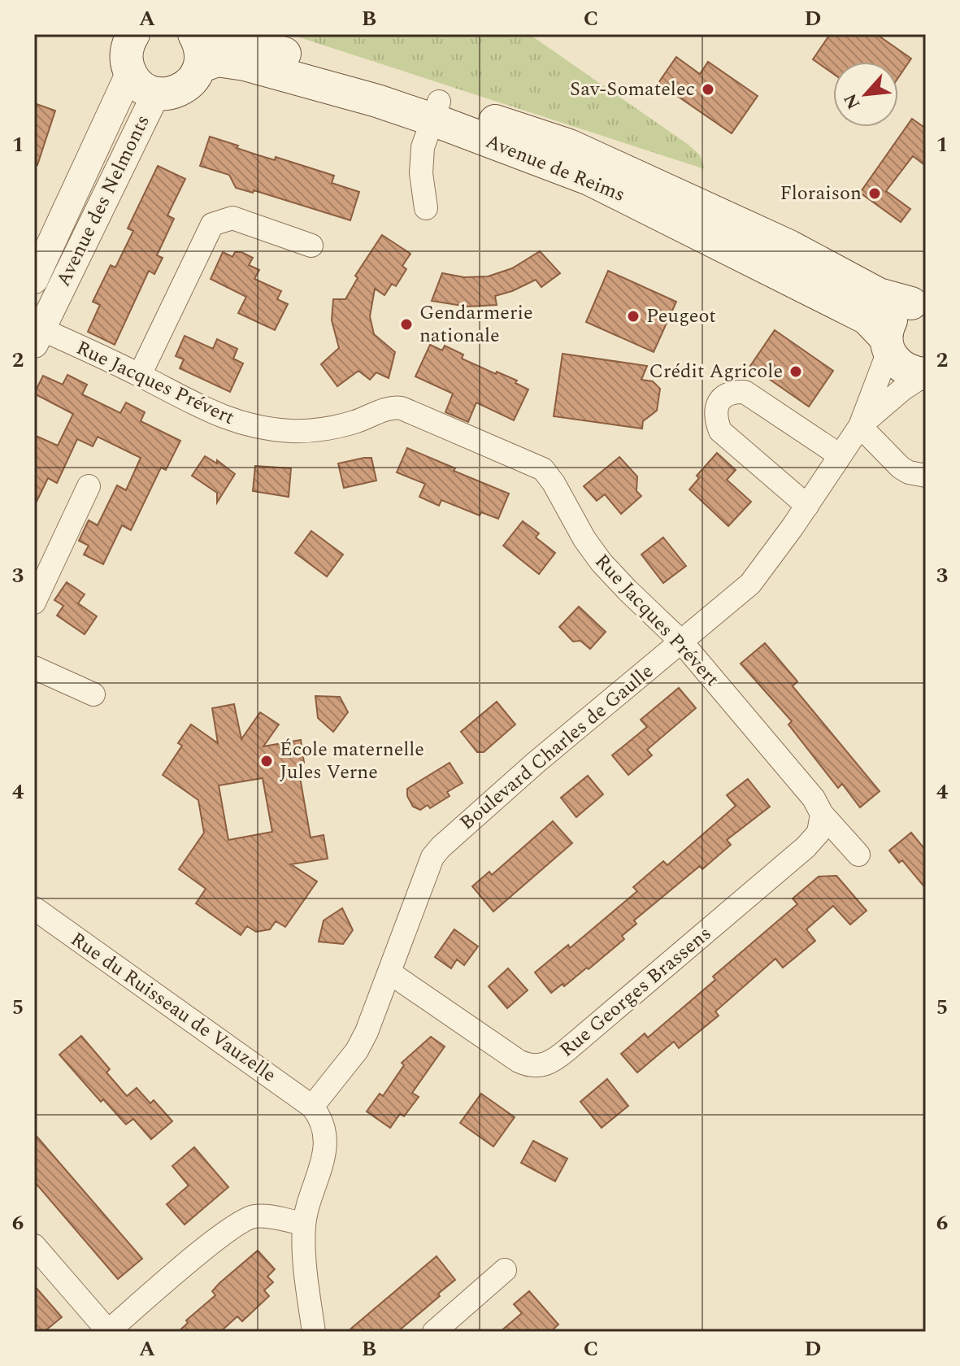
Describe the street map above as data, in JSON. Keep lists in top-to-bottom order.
{
  "streets": {
    "main road": ["Avenue de Reims"],
    "street": [
      "Avenue des Nelmonts",
      "Rue Jacques Prévert",
      "Boulevard Charles de Gaulle",
      "Rue Georges Brassens",
      "Rue du Ruisseau de Vauzelle"
    ]
  },
  "crossings": [
    ["Avenue de Reims", "Boulevard Charles de Gaulle"],
    ["Avenue des Nelmonts", "Rue Jacques Prévert"],
    ["Rue Jacques Prévert", "Boulevard Charles de Gaulle"],
    ["Rue Jacques Prévert", "Rue Georges Brassens"],
    ["Boulevard Charles de Gaulle", "Rue Georges Brassens"],
    ["Boulevard Charles de Gaulle", "Rue du Ruisseau de Vauzelle"]
  ],
  "places": [
    "Sav-Somatelec",
    "Floraison",
    "Peugeot",
    "Gendarmerie nationale",
    "Crédit Agricole",
    "École maternelle Jules Verne"
  ],
  "north": "bottom left",
  "grid": {
    "columns": [
      "A",
      "B",
      "C",
      "D"
    ],
    "rows": [
      "1",
      "2",
      "3",
      "4",
      "5",
      "6"
    ]
  }
}
